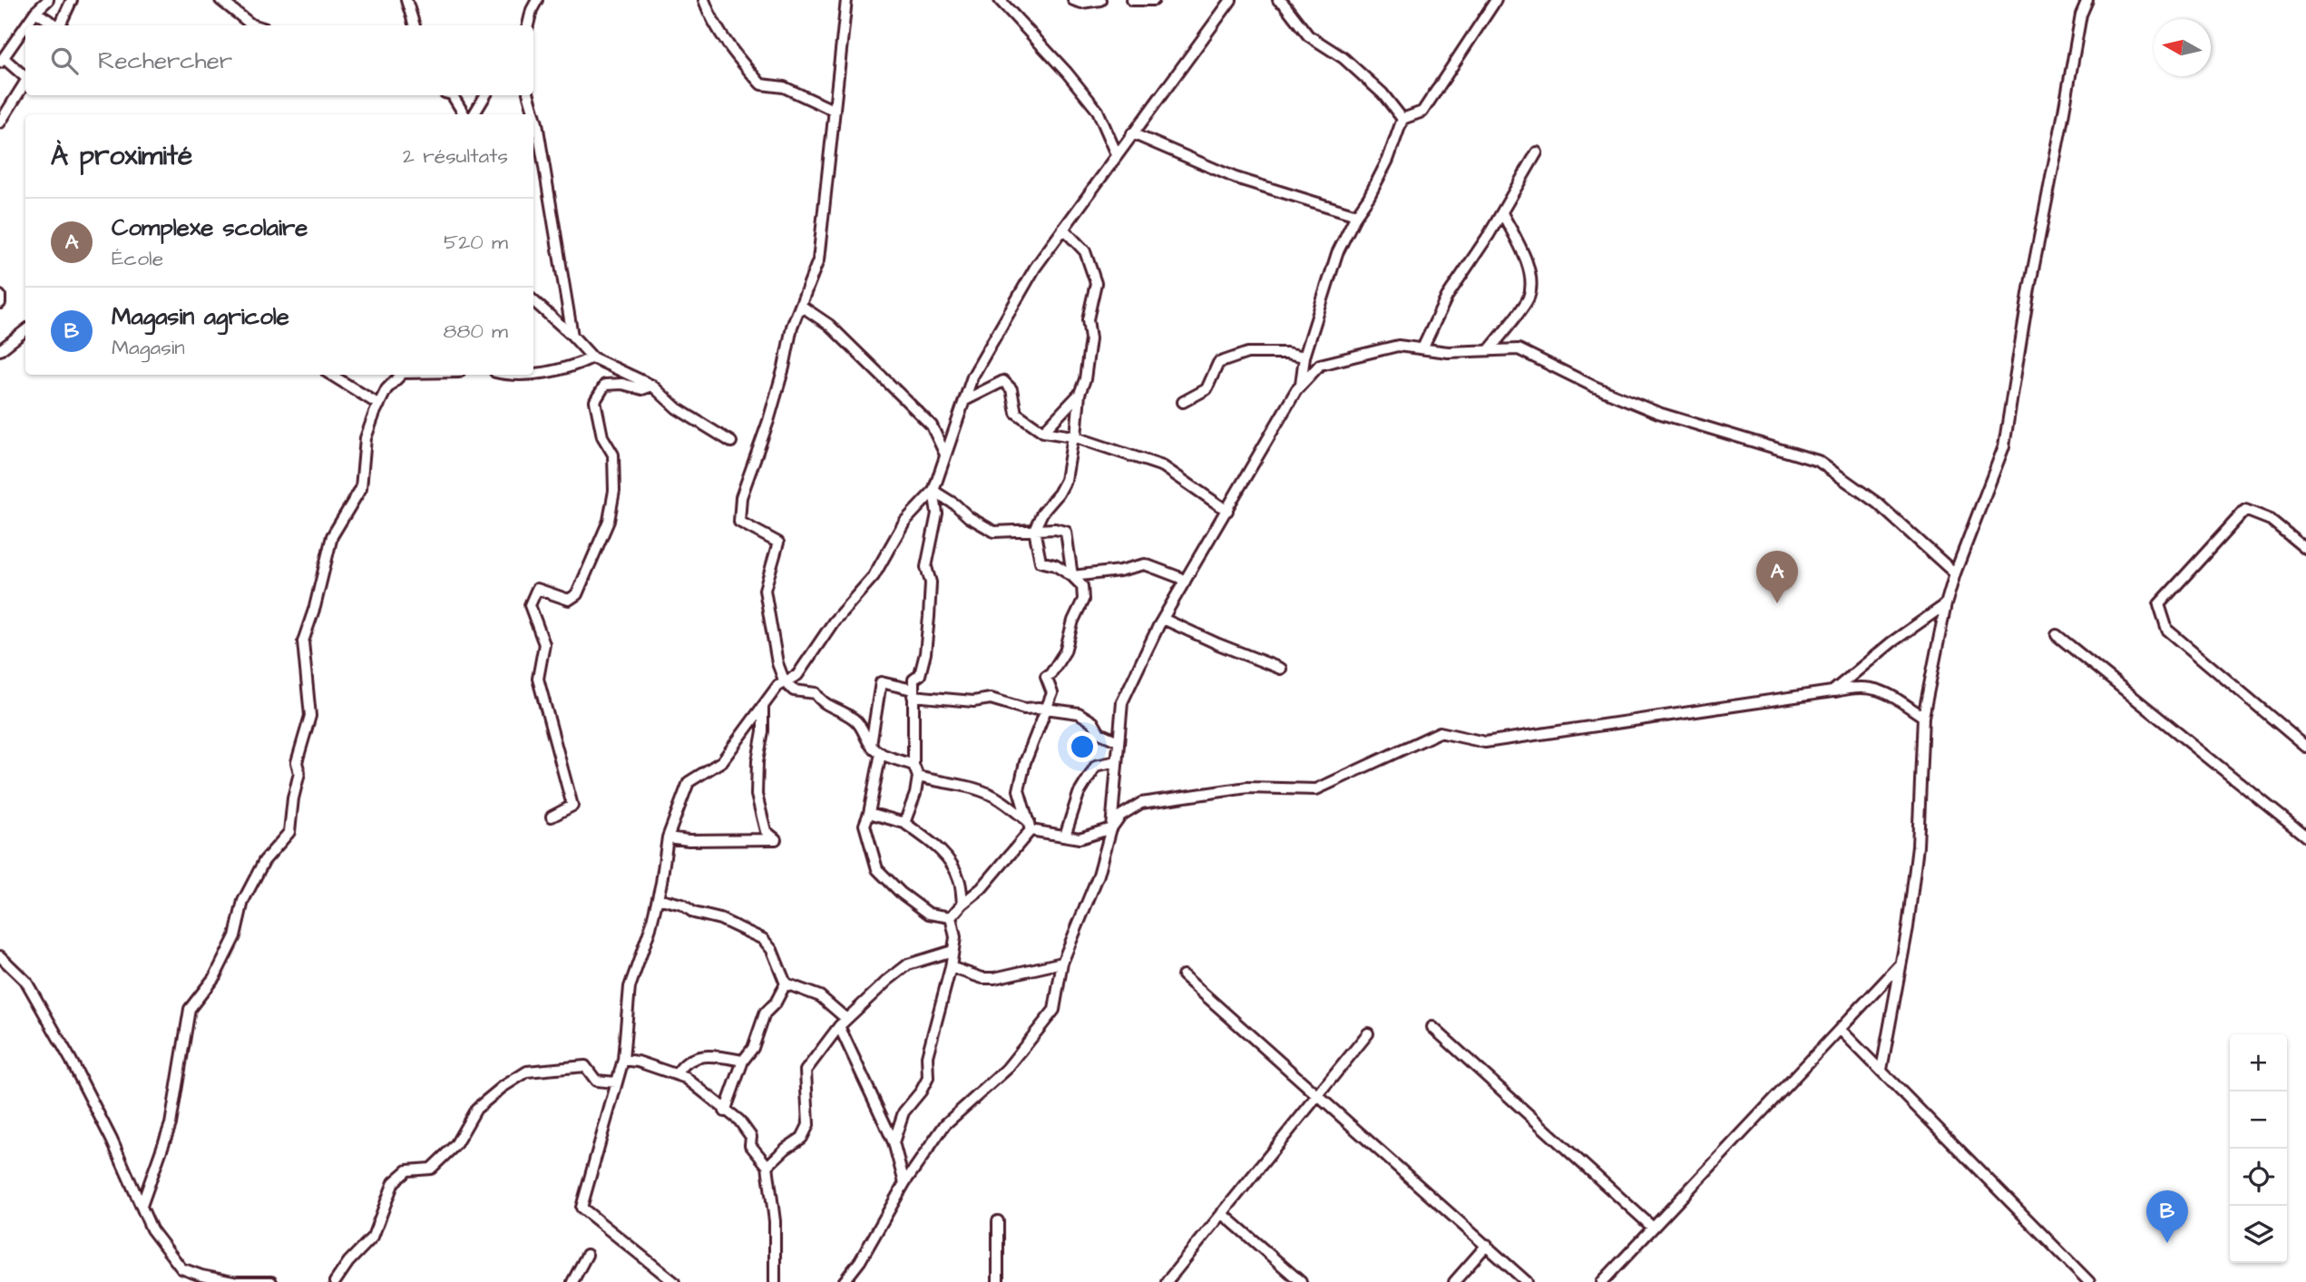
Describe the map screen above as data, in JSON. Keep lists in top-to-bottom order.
{
  "north": "left",
  "page": {
    "search": "Rechercher",
    "heading": ["À proximité", "2 résultats"],
    "list": [
      {
        "mark": "A",
        "name": "Complexe scolaire",
        "note": "École",
        "value": "520 m"
      },
      {
        "mark": "B",
        "name": "Magasin agricole",
        "note": "Magasin",
        "value": "880 m"
      }
    ],
    "pins": ["A", "B"],
    "map_buttons": ["+", "−"]
  }
}
